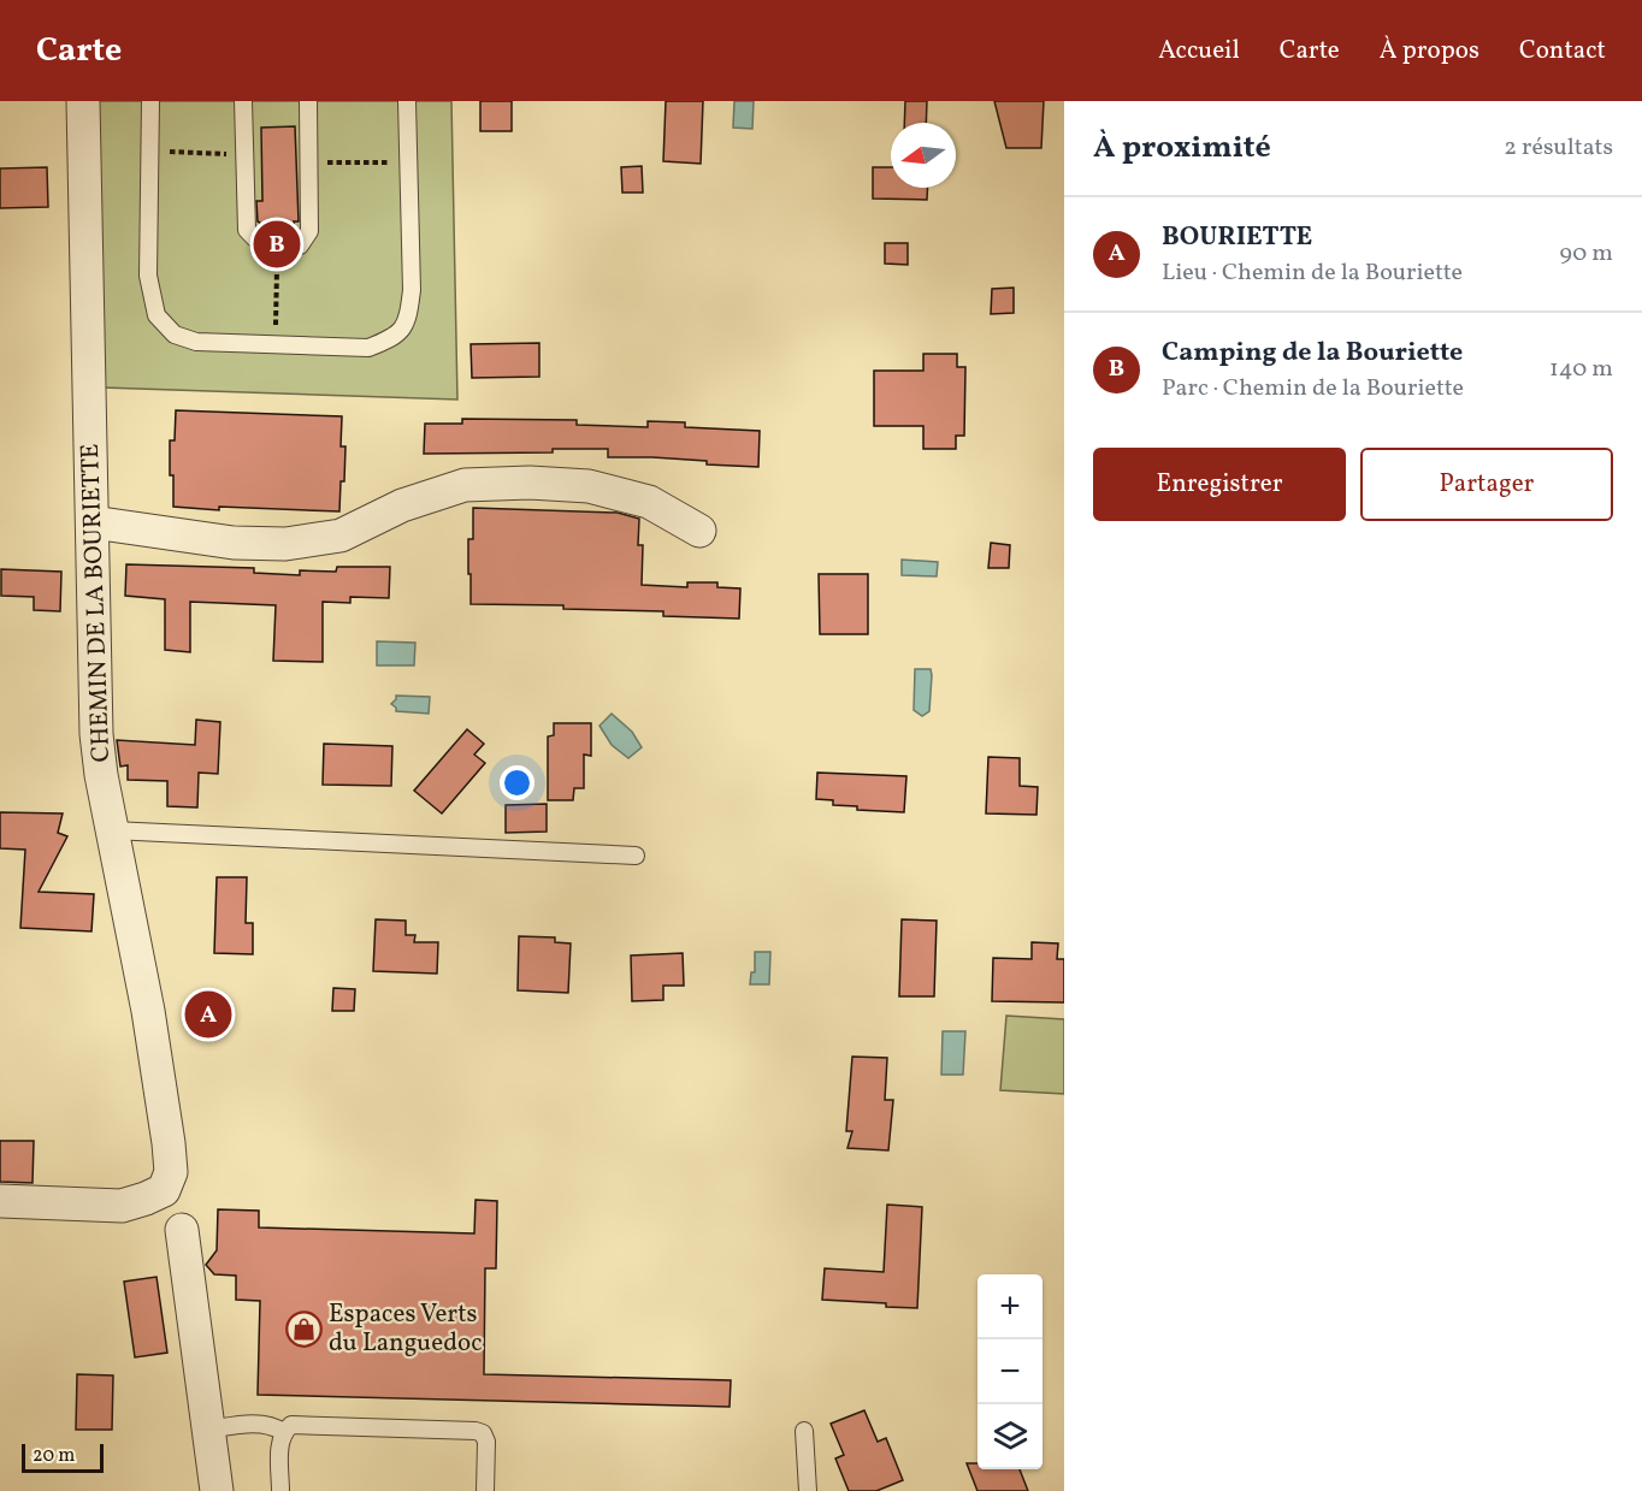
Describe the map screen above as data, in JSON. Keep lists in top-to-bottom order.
{
  "streets": {
    "street": ["CHEMIN DE LA BOURIETTE"]
  },
  "places": {
    "shop": ["Espaces Verts du Languedoc"]
  },
  "scale_bar": "20 m",
  "north": "left",
  "page": {
    "header": "Carte",
    "nav": [
      "Accueil",
      "Carte",
      "À propos",
      "Contact"
    ],
    "heading": ["À proximité", "2 résultats"],
    "list": [
      {
        "mark": "A",
        "name": "BOURIETTE",
        "note": "Lieu · Chemin de la Bouriette",
        "value": "90 m"
      },
      {
        "mark": "B",
        "name": "Camping de la Bouriette",
        "note": "Parc · Chemin de la Bouriette",
        "value": "140 m"
      }
    ],
    "pins": ["B", "A"],
    "buttons": ["Enregistrer", "Partager"],
    "map_buttons": ["+", "−"],
    "scale": "20 m"
  }
}
